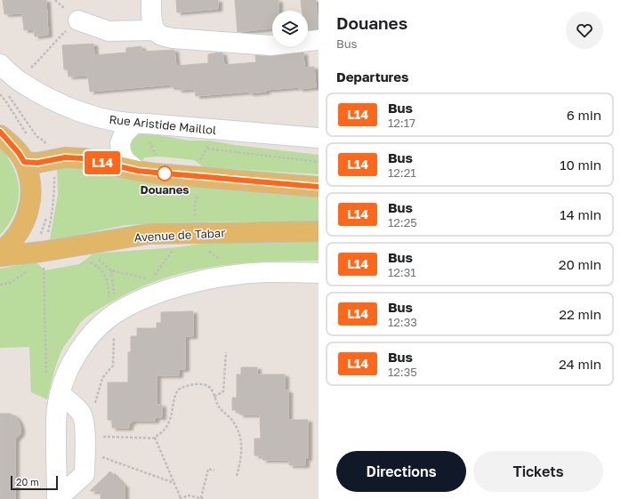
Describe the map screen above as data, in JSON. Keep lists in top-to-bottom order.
{
  "streets": {
    "main road": ["Avenue de Tabar"],
    "street": ["Rue Aristide Maillol"]
  },
  "places": ["Douanes"],
  "lines": ["bus line L14"],
  "scale_bar": "20 m",
  "page": {
    "on_map": "L14",
    "heading": [
      ["Douanes", "Bus"],
      "Departures"
    ],
    "list": [
      {
        "mark": "L14",
        "name": "Bus",
        "note": "12:17",
        "value": "6 min"
      },
      {
        "mark": "L14",
        "name": "Bus",
        "note": "12:21",
        "value": "10 min"
      },
      {
        "mark": "L14",
        "name": "Bus",
        "note": "12:25",
        "value": "14 min"
      },
      {
        "mark": "L14",
        "name": "Bus",
        "note": "12:31",
        "value": "20 min"
      },
      {
        "mark": "L14",
        "name": "Bus",
        "note": "12:33",
        "value": "22 min"
      },
      {
        "mark": "L14",
        "name": "Bus",
        "note": "12:35",
        "value": "24 min"
      }
    ],
    "buttons": ["Directions", "Tickets"],
    "scale": "20 m"
  }
}
